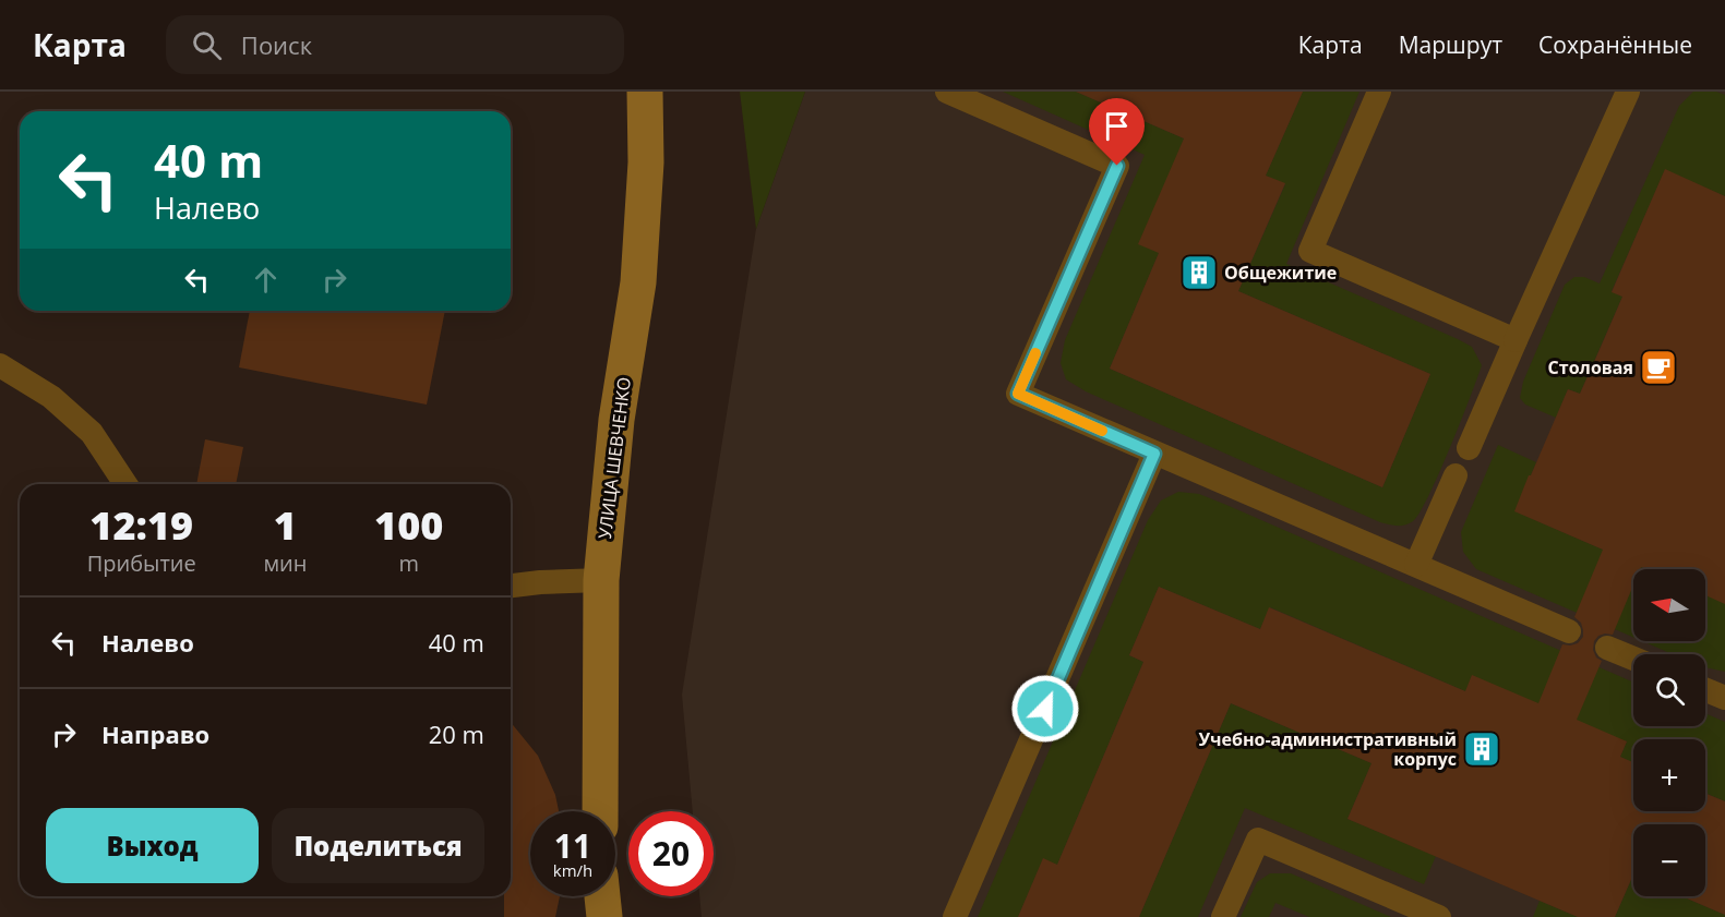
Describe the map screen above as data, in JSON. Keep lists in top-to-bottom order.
{
  "streets": {
    "main road": ["УЛИЦА ШЕВЧЕНКО"]
  },
  "places": {
    "building": ["Общежитие", "Учебно-административный корпус"],
    "cafe": ["Столовая"]
  },
  "north": "left",
  "page": {
    "header": "Карта",
    "search": "Поиск",
    "nav": ["Карта", "Маршрут", "Сохранённые"],
    "turn": ["40 m", "Налево"],
    "eta": [
      "12:19",
      "Прибытие",
      "1",
      "мин",
      "100",
      "m"
    ],
    "map_buttons": ["+", "−"],
    "list": [
      {
        "name": "Налево",
        "value": "40 m"
      },
      {
        "name": "Направо",
        "value": "20 m"
      }
    ],
    "buttons": ["Выход", "Поделиться"],
    "speed": "11 km/h",
    "limit": "20"
  }
}
